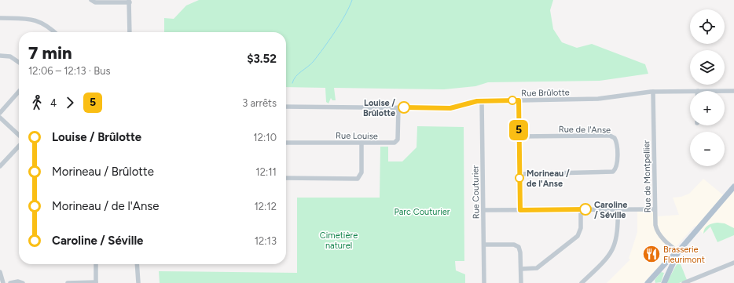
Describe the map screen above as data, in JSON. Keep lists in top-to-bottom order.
{
  "streets": {
    "street": [
      "Rue Brûlotte",
      "Rue de l'Anse",
      "Rue Louise",
      "Rue de Montpellier",
      "Rue Couturier"
    ]
  },
  "crossings": [
    ["Rue Brûlotte", "Rue Louise"],
    ["Rue Brûlotte", "Rue de Montpellier"],
    ["Rue Brûlotte", "Rue Couturier"]
  ],
  "parks": ["Parc Couturier", "Cimetière naturel"],
  "places": {
    "other": ["Louise / Brûlotte", "Morineau / de l'Anse", "Caroline / Séville"],
    "restaurant": ["Brasserie Fleurimont"]
  },
  "lines": ["bus line 5"],
  "page": {
    "on_map": "5",
    "map_buttons": ["+", "−"],
    "heading": ["7 min", "12:06 – 12:13 · Bus", "$3.52"],
    "legs": ["4", "5", "3 arrêts"],
    "list": [
      {
        "name": "Louise / Brûlotte",
        "value": "12:10"
      },
      {
        "name": "Morineau / Brûlotte",
        "value": "12:11"
      },
      {
        "name": "Morineau / de l'Anse",
        "value": "12:12"
      },
      {
        "name": "Caroline / Séville",
        "value": "12:13"
      }
    ]
  }
}
